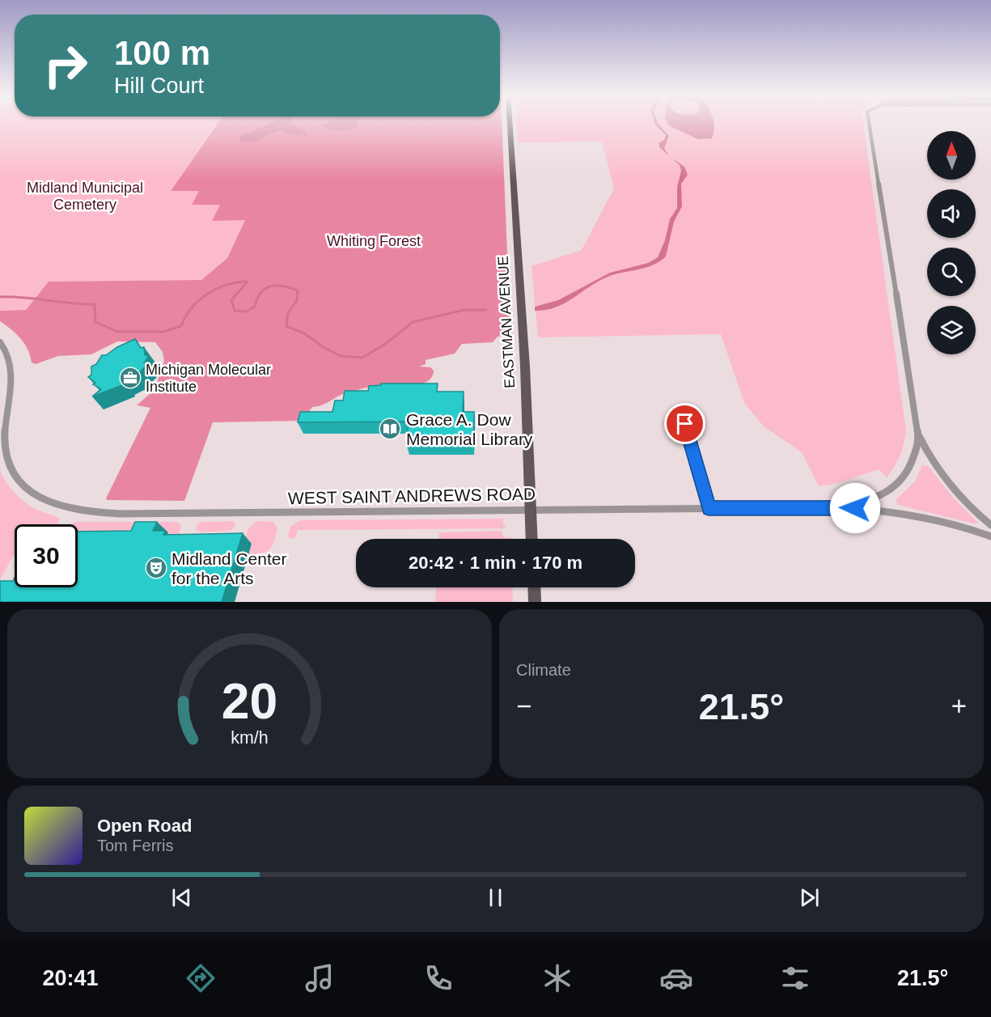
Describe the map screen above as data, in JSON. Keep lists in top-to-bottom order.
{
  "streets": {
    "main road": ["EASTMAN AVENUE"],
    "street": ["WEST SAINT ANDREWS ROAD"]
  },
  "crossings": [
    ["EASTMAN AVENUE", "WEST SAINT ANDREWS ROAD"]
  ],
  "parks": ["Midland Municipal Cemetery", "Whiting Forest"],
  "places": {
    "office": ["Michigan Molecular Institute"],
    "library": ["Grace A. Dow Memorial Library"],
    "theatre": ["Midland Center for the Arts"]
  },
  "north": "top",
  "page": {
    "turn": ["100 m", "Hill Court"],
    "limit": "30",
    "trip": "20:42 · 1 min · 170 m",
    "tile": "Climate",
    "heat": ["−", "21.5°", "+"],
    "song": ["Open Road", "Tom Ferris"],
    "tabs": ["20:41", "21.5°"],
    "gauge": ["20", "km/h"]
  }
}
